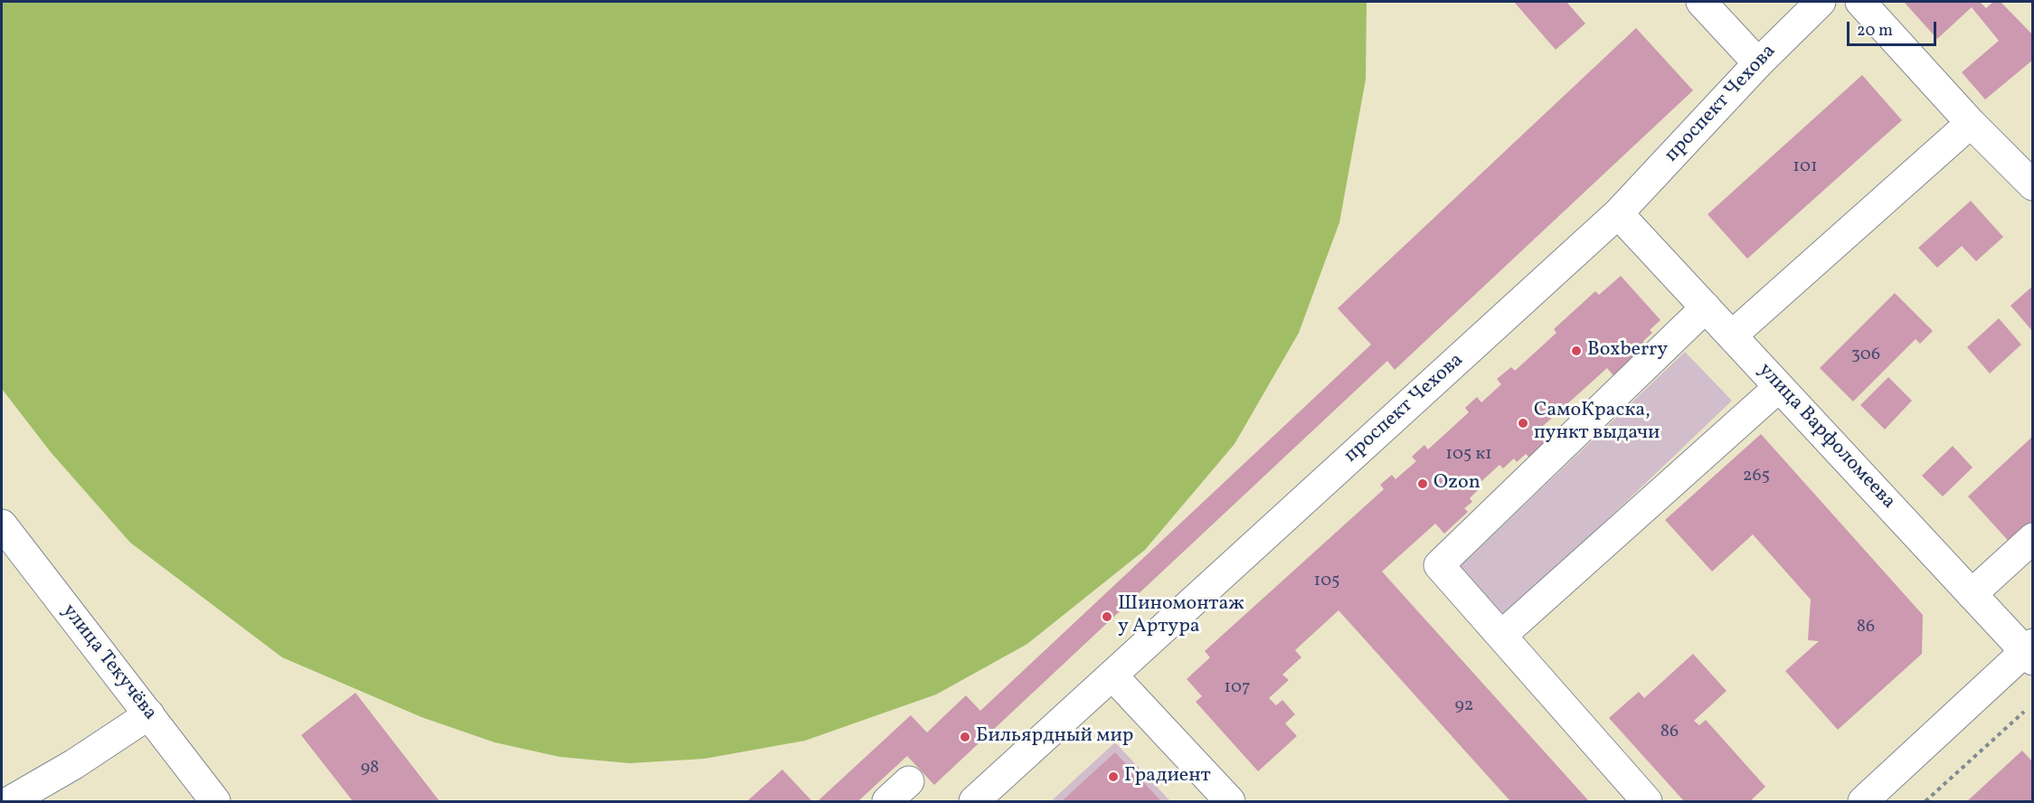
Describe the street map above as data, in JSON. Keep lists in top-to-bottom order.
{
  "streets": {
    "main road": ["проспект Чехова", "улица Варфоломеева", "улица Текучёва"]
  },
  "crossings": [
    ["проспект Чехова", "улица Варфоломеева"]
  ],
  "places": [
    "Boxberry",
    "СамоКраска, пункт выдачи",
    "Ozon",
    "Шиномонтаж у Артура",
    "Бильярдный мир",
    "Градиент"
  ],
  "house_numbers": [
    "101",
    "306",
    "105 к1",
    "265",
    "105",
    "86",
    "107",
    "92",
    "86",
    "98"
  ],
  "scale_bar": "20 m"
}
